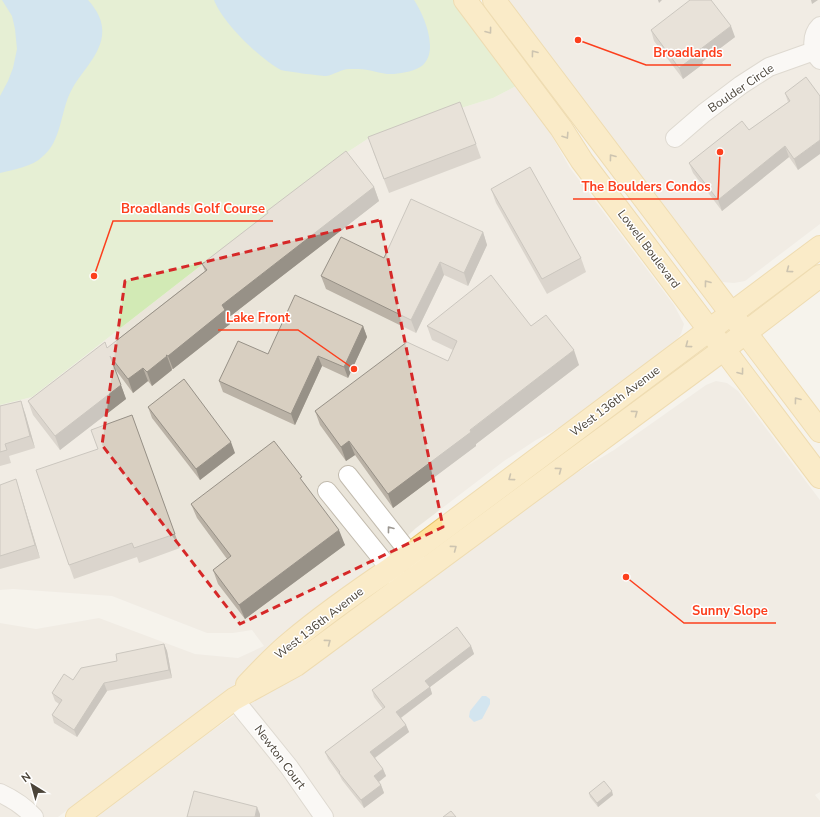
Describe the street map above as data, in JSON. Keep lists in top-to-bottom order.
{
  "streets": {
    "main road": ["Lowell Boulevard", "West 136th Avenue"],
    "street": ["Boulder Circle", "Newton Court"]
  },
  "crossings": [
    ["Lowell Boulevard", "West 136th Avenue"],
    ["West 136th Avenue", "Newton Court"]
  ],
  "places": [
    "Broadlands",
    "The Boulders Condos",
    "Broadlands Golf Course",
    "Lake Front",
    "Sunny Slope"
  ],
  "north": "top left"
}
